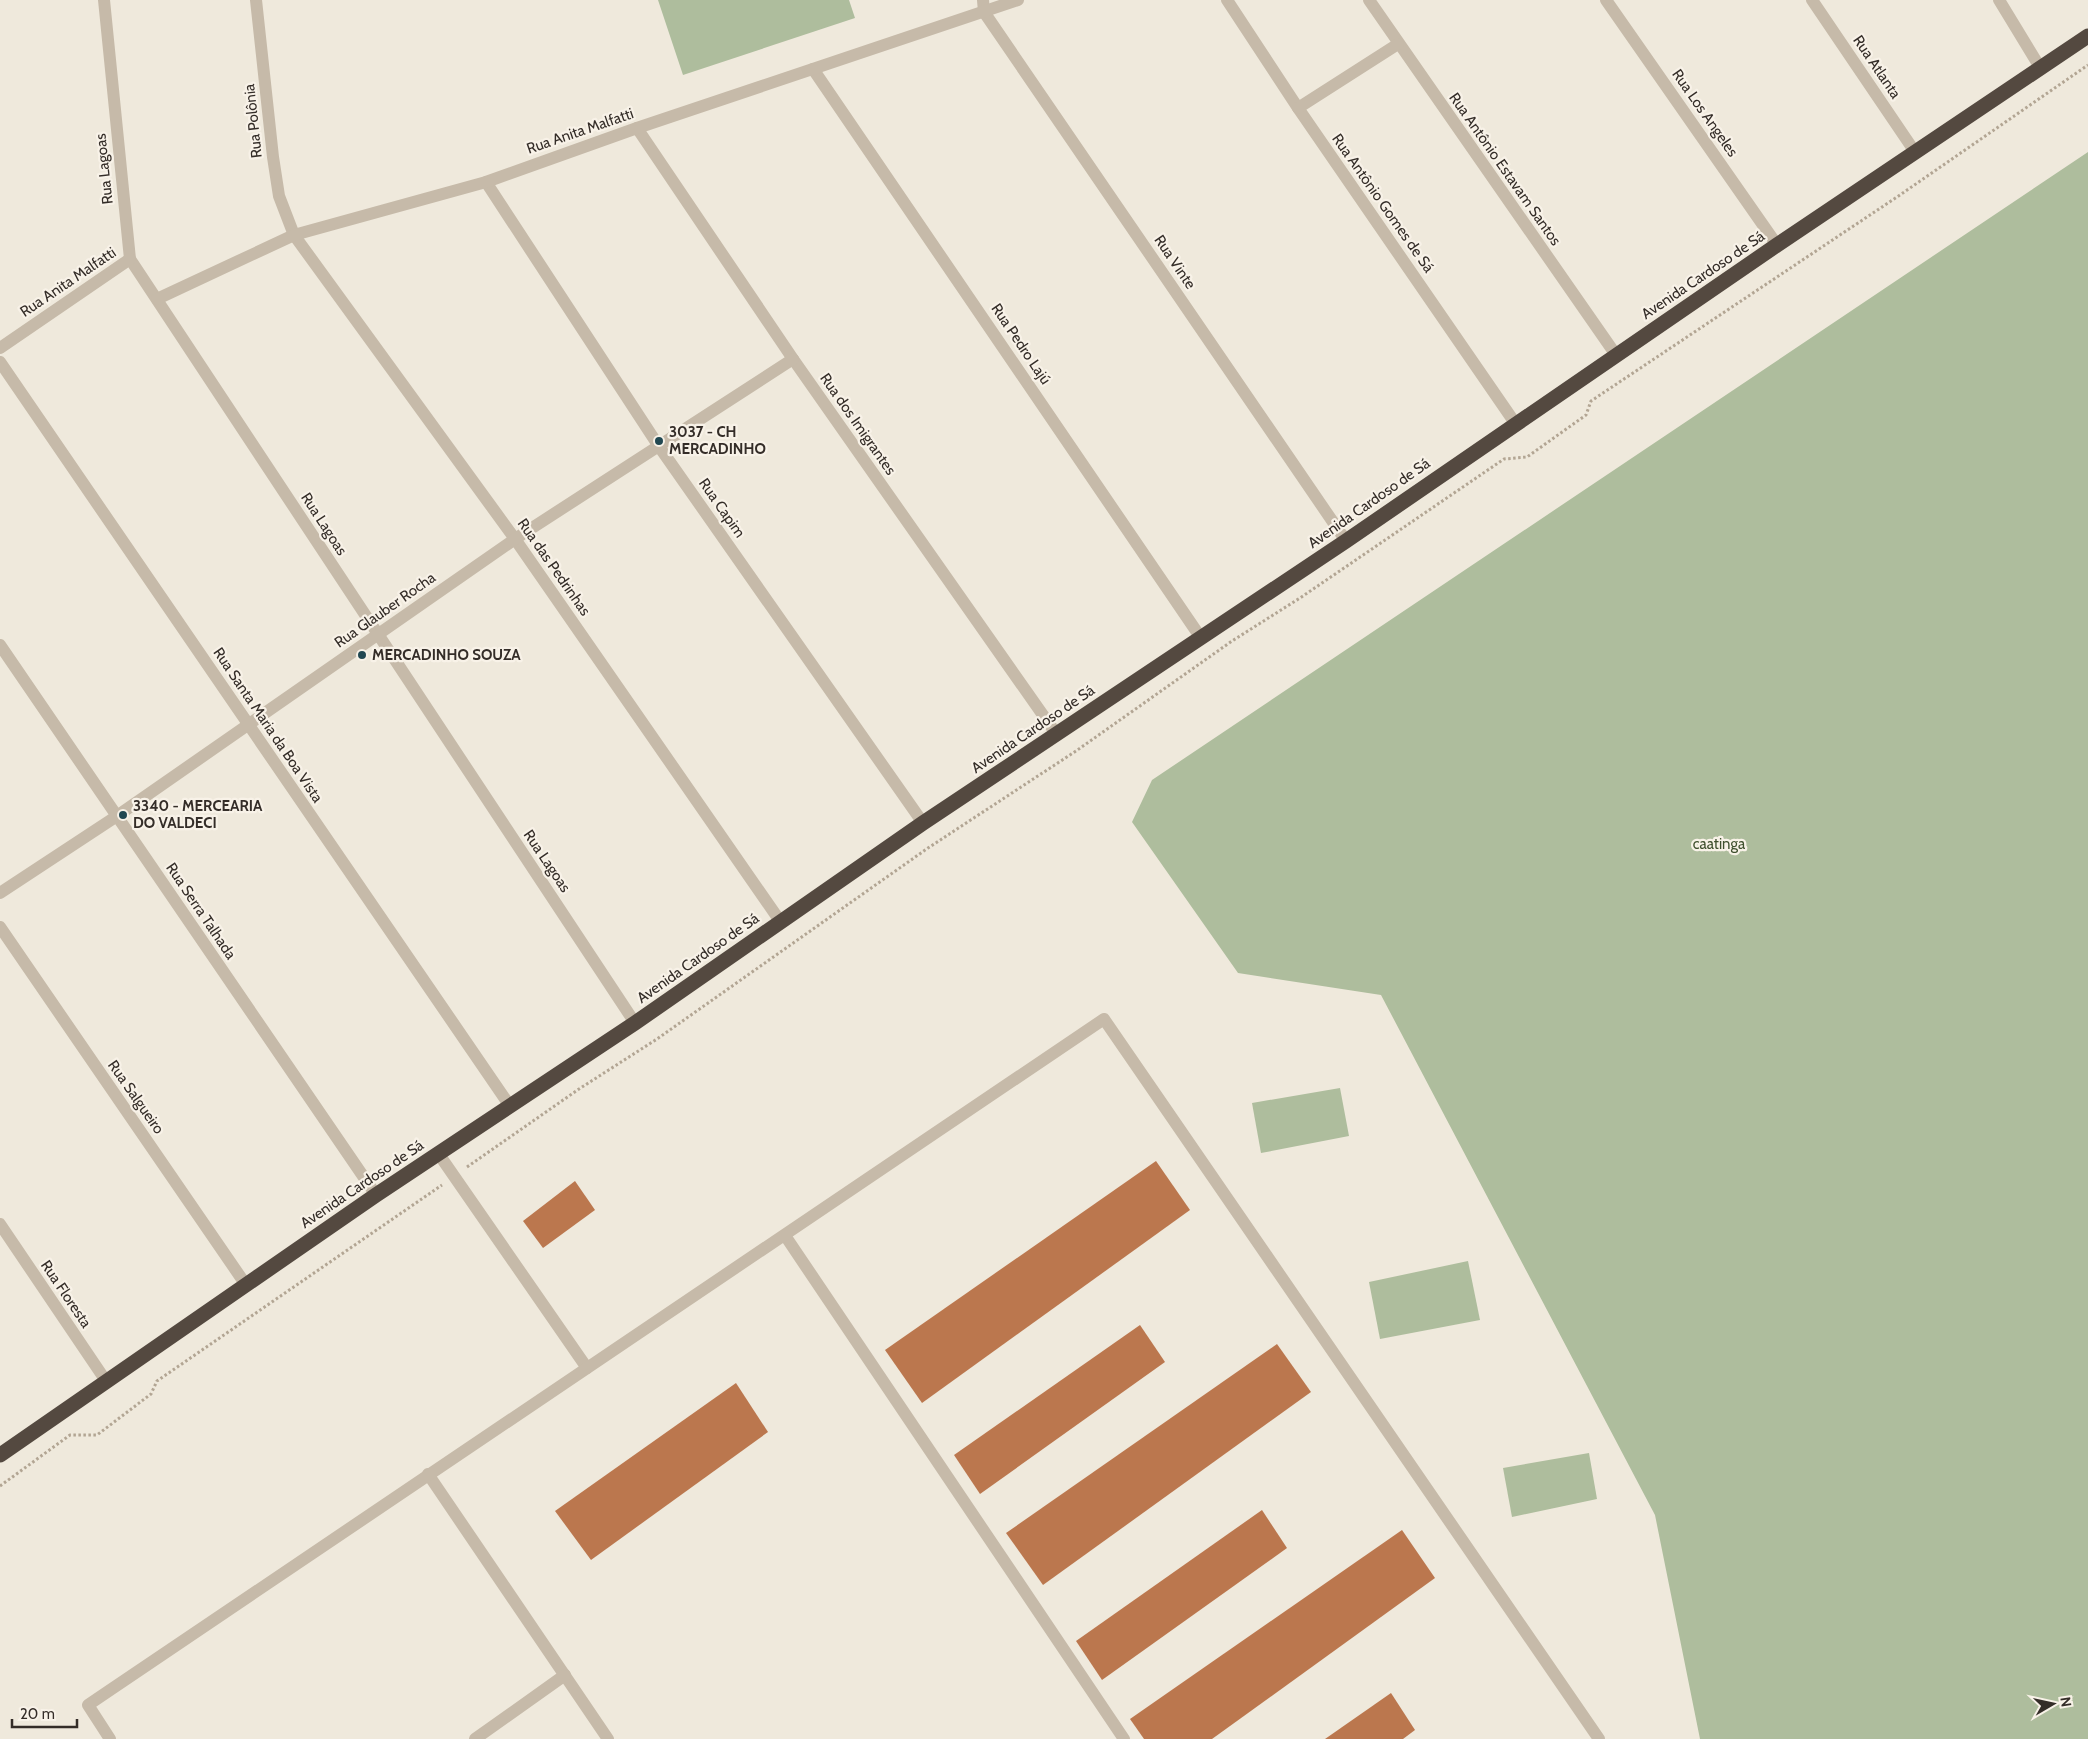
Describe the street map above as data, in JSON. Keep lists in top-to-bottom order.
{
  "streets": {
    "highway": ["Avenida Cardoso de Sá"],
    "street": [
      "Rua Atlanta",
      "Rua Los Angeles",
      "Rua Polônia",
      "Rua Anita Malfatti",
      "Rua Lagoas",
      "Rua Antônio Estavam Santos",
      "Rua Antônio Gomes de Sá",
      "Rua Vinte",
      "Rua Pedro Lajú",
      "Rua dos Imigrantes",
      "Rua Capim",
      "Rua das Pedrinhas",
      "Rua Glauber Rocha",
      "Rua Santa Maria da Boa Vista",
      "Rua Serra Talhada",
      "Rua Salgueiro",
      "Rua Floresta"
    ]
  },
  "crossings": [
    ["Rua Atlanta", "Avenida Cardoso de Sá"],
    ["Rua Los Angeles", "Avenida Cardoso de Sá"],
    ["Rua Polônia", "Rua Anita Malfatti"],
    ["Rua Polônia", "Rua das Pedrinhas"],
    ["Rua Anita Malfatti", "Rua Lagoas"],
    ["Rua Anita Malfatti", "Rua Vinte"],
    ["Rua Anita Malfatti", "Rua Pedro Lajú"],
    ["Rua Anita Malfatti", "Rua dos Imigrantes"],
    ["Rua Anita Malfatti", "Rua Capim"],
    ["Rua Anita Malfatti", "Rua das Pedrinhas"],
    ["Rua Lagoas", "Avenida Cardoso de Sá"],
    ["Rua Lagoas", "Rua Glauber Rocha"],
    ["Rua Antônio Estavam Santos", "Avenida Cardoso de Sá"],
    ["Rua Antônio Gomes de Sá", "Avenida Cardoso de Sá"],
    ["Rua Vinte", "Avenida Cardoso de Sá"],
    ["Avenida Cardoso de Sá", "Rua Pedro Lajú"],
    ["Avenida Cardoso de Sá", "Rua dos Imigrantes"],
    ["Avenida Cardoso de Sá", "Rua Capim"],
    ["Avenida Cardoso de Sá", "Rua das Pedrinhas"],
    ["Avenida Cardoso de Sá", "Rua Santa Maria da Boa Vista"],
    ["Avenida Cardoso de Sá", "Rua Serra Talhada"],
    ["Avenida Cardoso de Sá", "Rua Salgueiro"],
    ["Avenida Cardoso de Sá", "Rua Floresta"],
    ["Rua dos Imigrantes", "Rua Glauber Rocha"],
    ["Rua Capim", "Rua Glauber Rocha"],
    ["Rua das Pedrinhas", "Rua Glauber Rocha"],
    ["Rua Glauber Rocha", "Rua Santa Maria da Boa Vista"],
    ["Rua Glauber Rocha", "Rua Serra Talhada"]
  ],
  "parks": ["caatinga"],
  "places": ["3037 - CH MERCADINHO", "MERCADINHO SOUZA", "3340 - MERCEARIA DO VALDECI"],
  "scale_bar": "20 m",
  "north": "right"
}
